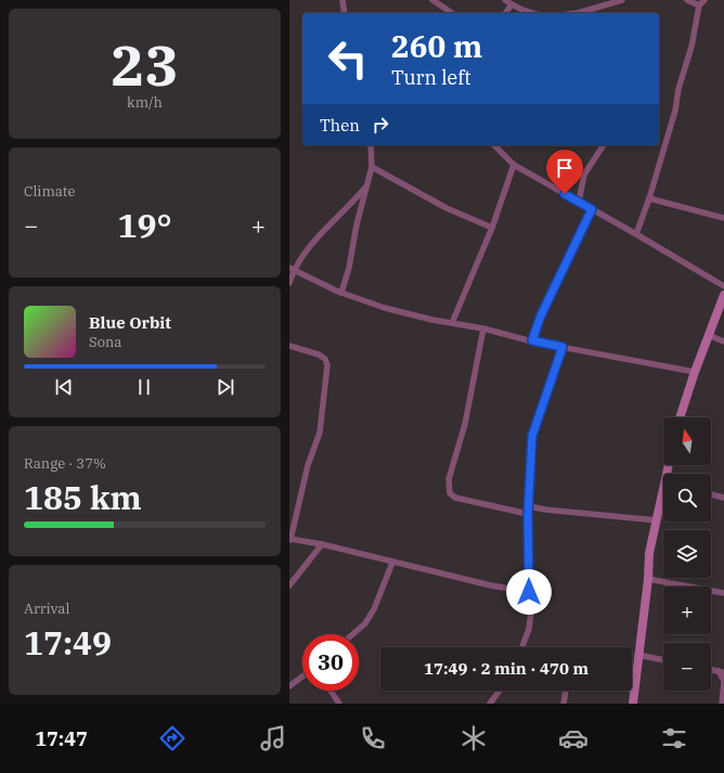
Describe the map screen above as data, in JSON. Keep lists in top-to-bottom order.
{
  "north": "top",
  "page": {
    "tile": [
      ["23", "km/h"],
      "Climate",
      ["Range · 37%", "185 km"],
      ["Arrival", "17:49"]
    ],
    "turn": ["260 m", "Turn left"],
    "then": "Then",
    "heat": ["−", "19°", "+"],
    "song": ["Blue Orbit", "Sona"],
    "map_buttons": ["+", "−"],
    "limit": "30",
    "trip": "17:49 · 2 min · 470 m",
    "tabs": "17:47"
  }
}
